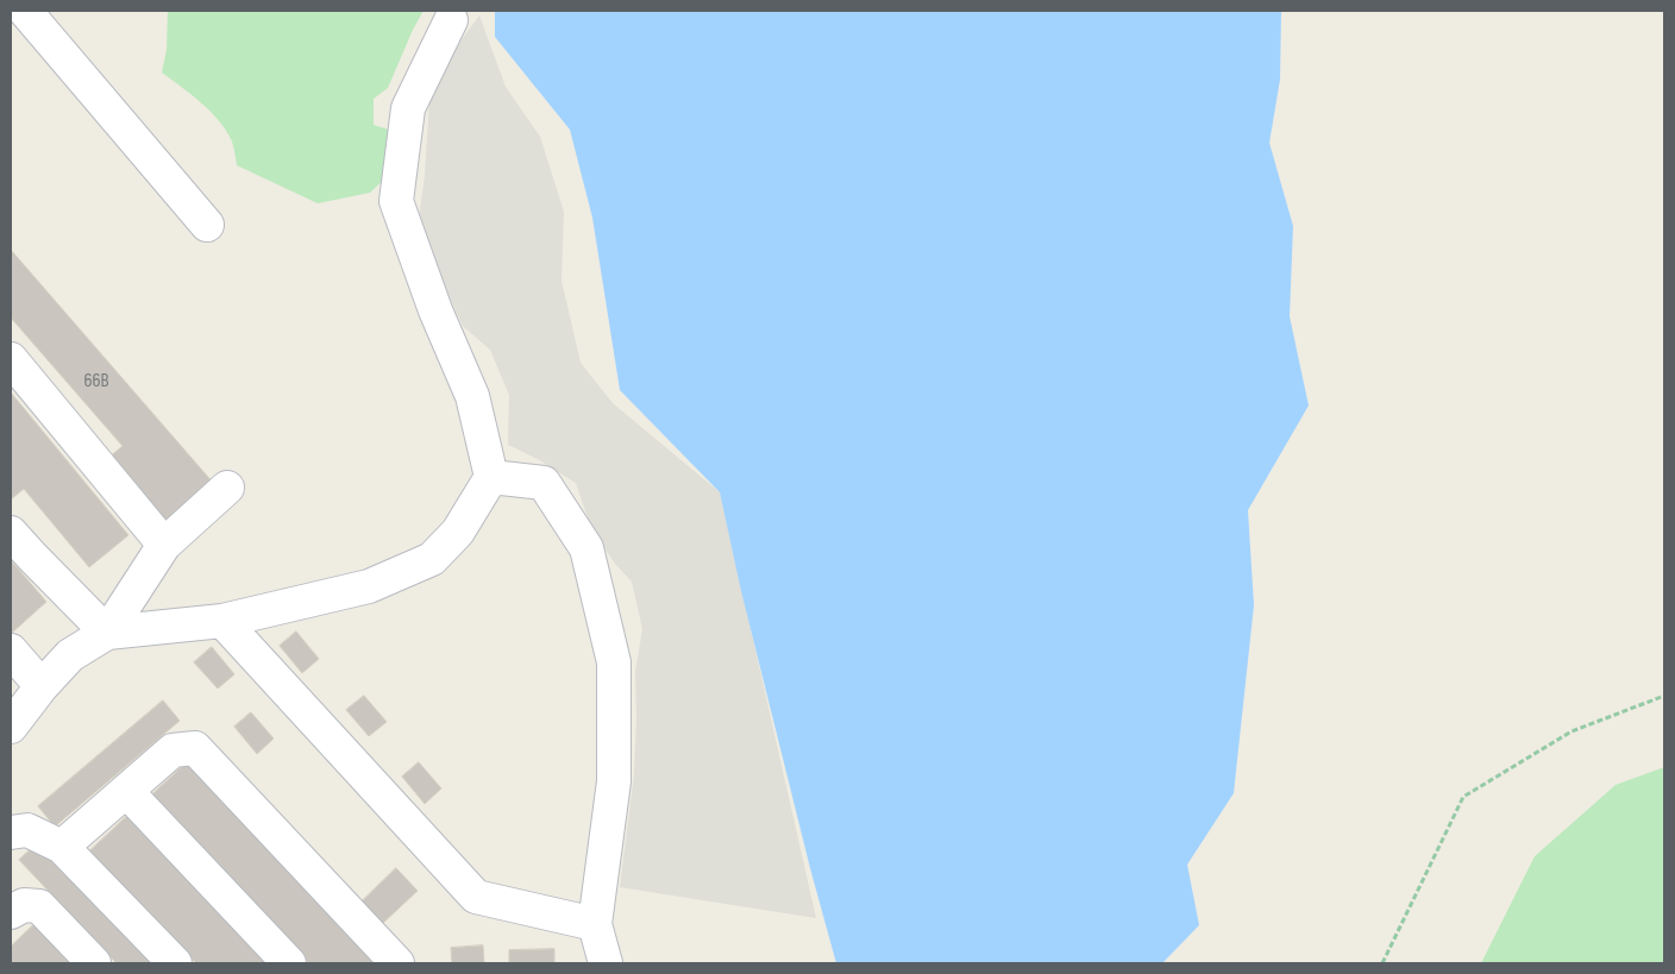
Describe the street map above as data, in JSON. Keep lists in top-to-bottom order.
{
  "house_numbers": ["66В"]
}
